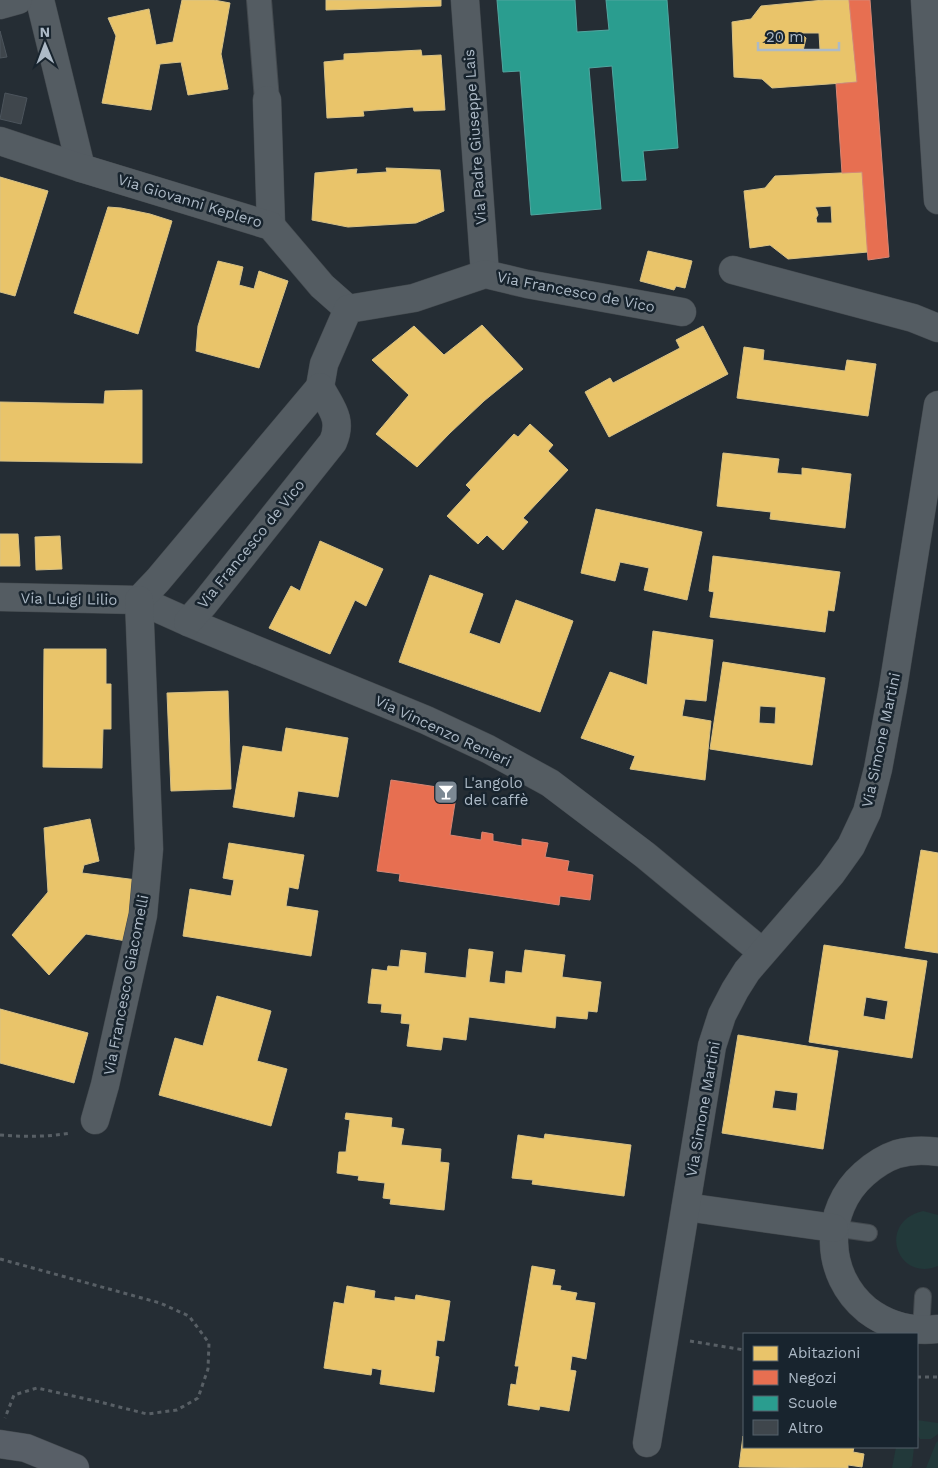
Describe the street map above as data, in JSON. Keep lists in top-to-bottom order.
{
  "streets": {
    "street": [
      "Via Padre Giuseppe Lais",
      "Via Giovanni Keplero",
      "Via Francesco de Vico",
      "Via Luigi Lilio",
      "Via Vincenzo Renieri",
      "Via Simone Martini",
      "Via Francesco Giacomelli"
    ]
  },
  "crossings": [
    ["Via Padre Giuseppe Lais", "Via Francesco de Vico"],
    ["Via Giovanni Keplero", "Via Francesco de Vico"],
    ["Via Francesco de Vico", "Via Vincenzo Renieri"],
    ["Via Luigi Lilio", "Via Vincenzo Renieri"],
    ["Via Luigi Lilio", "Via Francesco Giacomelli"],
    ["Via Vincenzo Renieri", "Via Simone Martini"],
    ["Via Vincenzo Renieri", "Via Francesco Giacomelli"]
  ],
  "places": {
    "bar": ["L'angolo del caffè"]
  },
  "legend": [
    "Abitazioni",
    "Negozi",
    "Scuole",
    "Altro"
  ],
  "scale_bar": "20 m",
  "north": "top"
}
